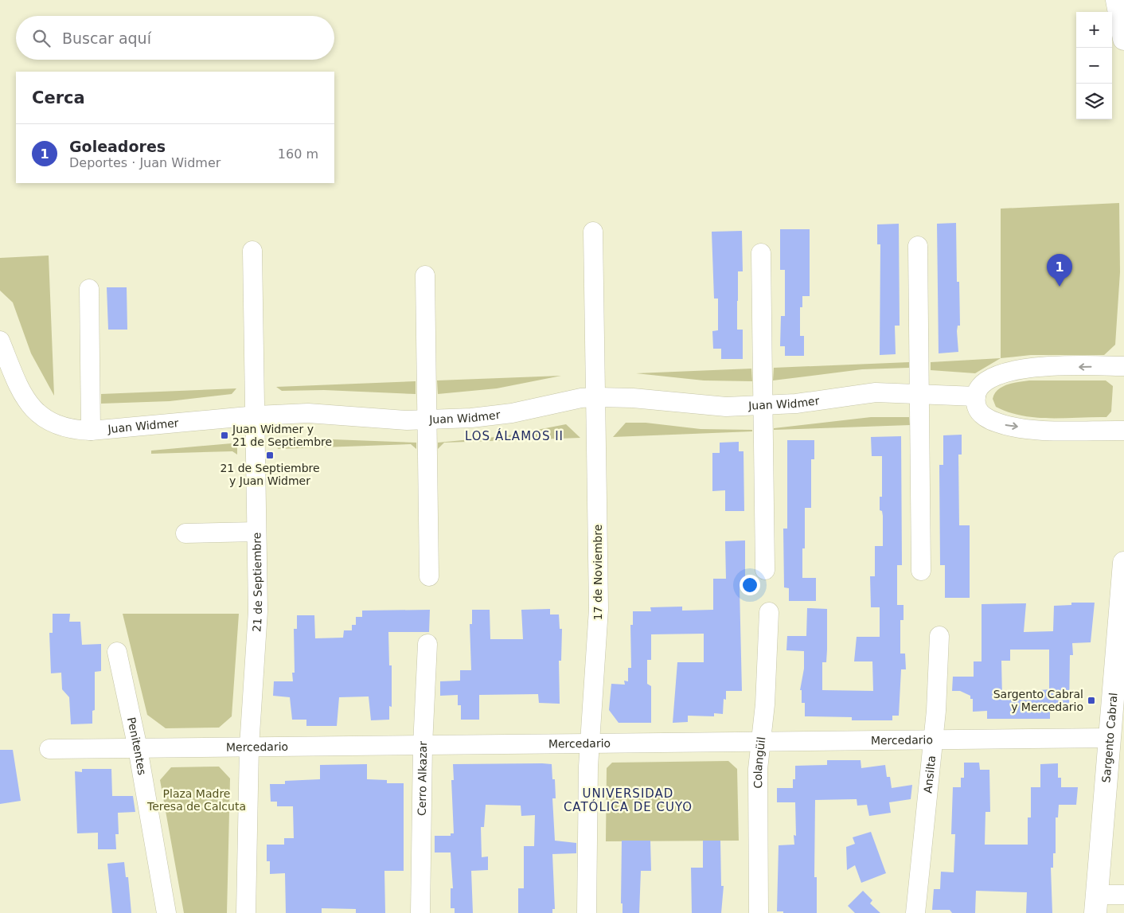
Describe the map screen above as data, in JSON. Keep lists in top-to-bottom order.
{
  "streets": {
    "main road": ["Sargento Cabral"],
    "street": [
      "Juan Widmer",
      "17 de Noviembre",
      "21 de Septiembre",
      "Mercedario",
      "Penitentes",
      "Colangüil",
      "Ansilta",
      "Cerro Alkazar"
    ]
  },
  "crossings": [
    ["Juan Widmer", "17 de Noviembre"],
    ["Juan Widmer", "21 de Septiembre"],
    ["17 de Noviembre", "Mercedario"],
    ["21 de Septiembre", "Mercedario"],
    ["Sargento Cabral", "Mercedario"],
    ["Mercedario", "Penitentes"],
    ["Mercedario", "Colangüil"],
    ["Mercedario", "Ansilta"],
    ["Mercedario", "Cerro Alkazar"]
  ],
  "districts": ["LOS ÁLAMOS II", "UNIVERSIDAD CATÓLICA DE CUYO"],
  "parks": ["Plaza Madre Teresa de Calcuta"],
  "places": {
    "transit": ["Juan Widmer y 21 de Septiembre", "21 de Septiembre y Juan Widmer", "Sargento Cabral y Mercedario"]
  },
  "page": {
    "map_buttons": ["+", "−"],
    "search": "Buscar aquí",
    "heading": "Cerca",
    "list": [
      {
        "mark": "1",
        "name": "Goleadores",
        "note": "Deportes · Juan Widmer",
        "value": "160 m"
      }
    ],
    "pins": "1"
  }
}
